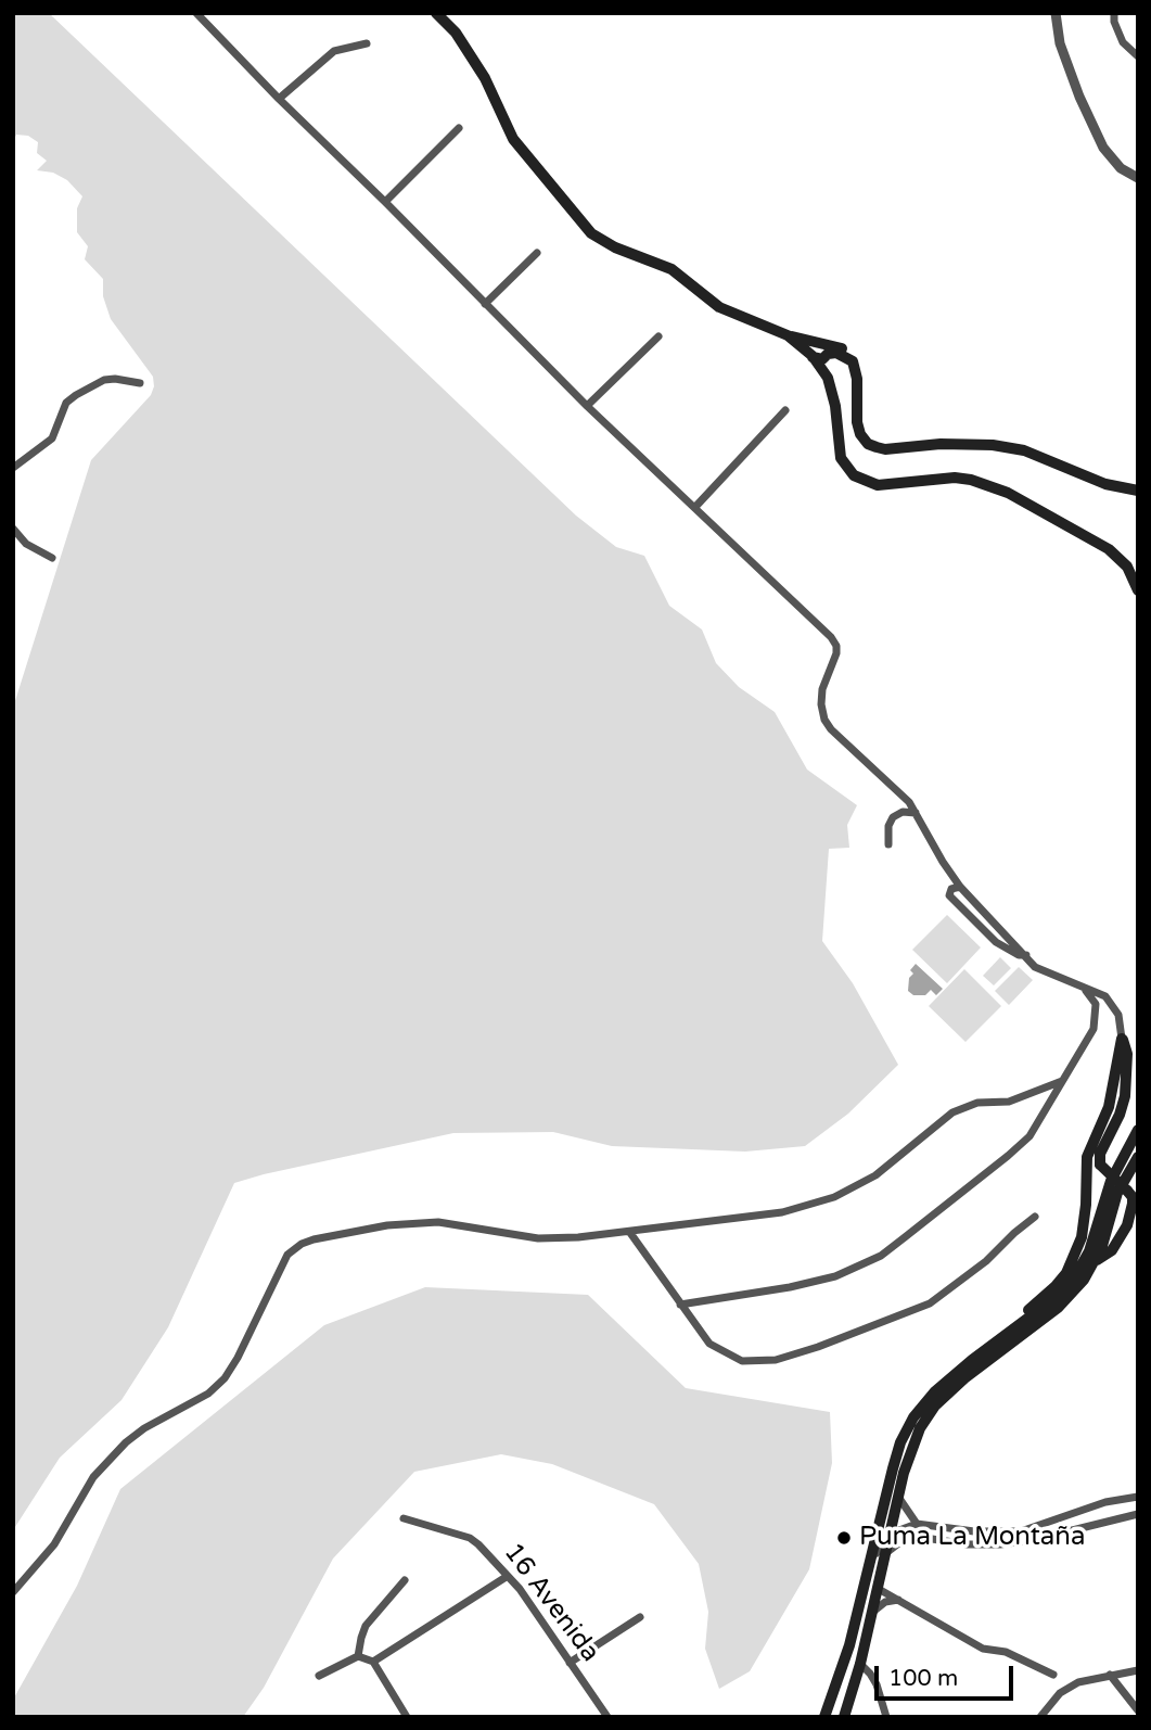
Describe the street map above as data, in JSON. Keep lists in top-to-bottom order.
{
  "streets": {
    "street": ["16 Avenida"]
  },
  "places": ["Puma La Montaña"],
  "scale_bar": "100 m"
}
